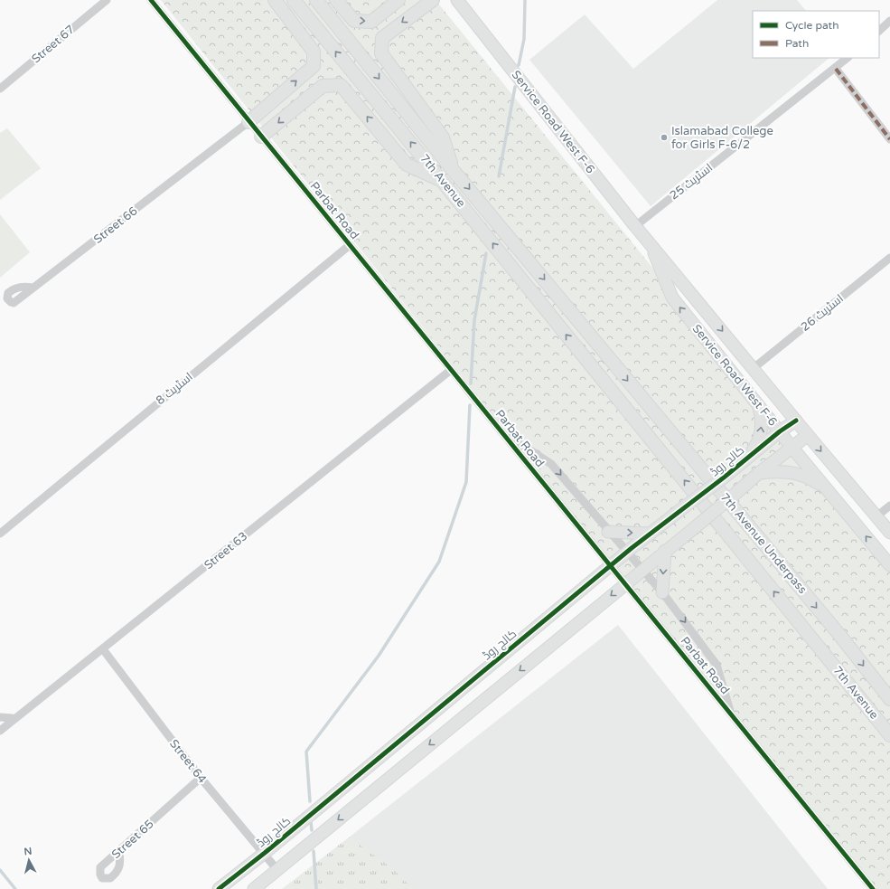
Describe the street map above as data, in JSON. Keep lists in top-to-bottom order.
{
  "streets": {
    "main road": ["7th Avenue", "7th Avenue Underpass"],
    "street": [
      "Street 67",
      "Service Road West F-6",
      "اسٹریٹ 25",
      "Parbat Road",
      "Street 66",
      "اسٹریٹ 26",
      "اسٹریٹ 8",
      "کالج روڈ",
      "Street 63",
      "Street 64",
      "Street 65"
    ]
  },
  "crossings": [
    ["Service Road West F-6", "اسٹریٹ 25"],
    ["Service Road West F-6", "اسٹریٹ 26"],
    ["Service Road West F-6", "کالج روڈ"],
    ["7th Avenue", "7th Avenue Underpass"],
    ["Parbat Road", "Street 66"],
    ["Parbat Road", "اسٹریٹ 8"],
    ["Parbat Road", "کالج روڈ"],
    ["Parbat Road", "Street 63"],
    ["کالج روڈ", "Street 64"],
    ["Street 63", "Street 64"],
    ["Street 64", "Street 65"]
  ],
  "places": ["Islamabad College for Girls F-6/2"],
  "legend": ["Cycle path", "Path"],
  "north": "top"
}
